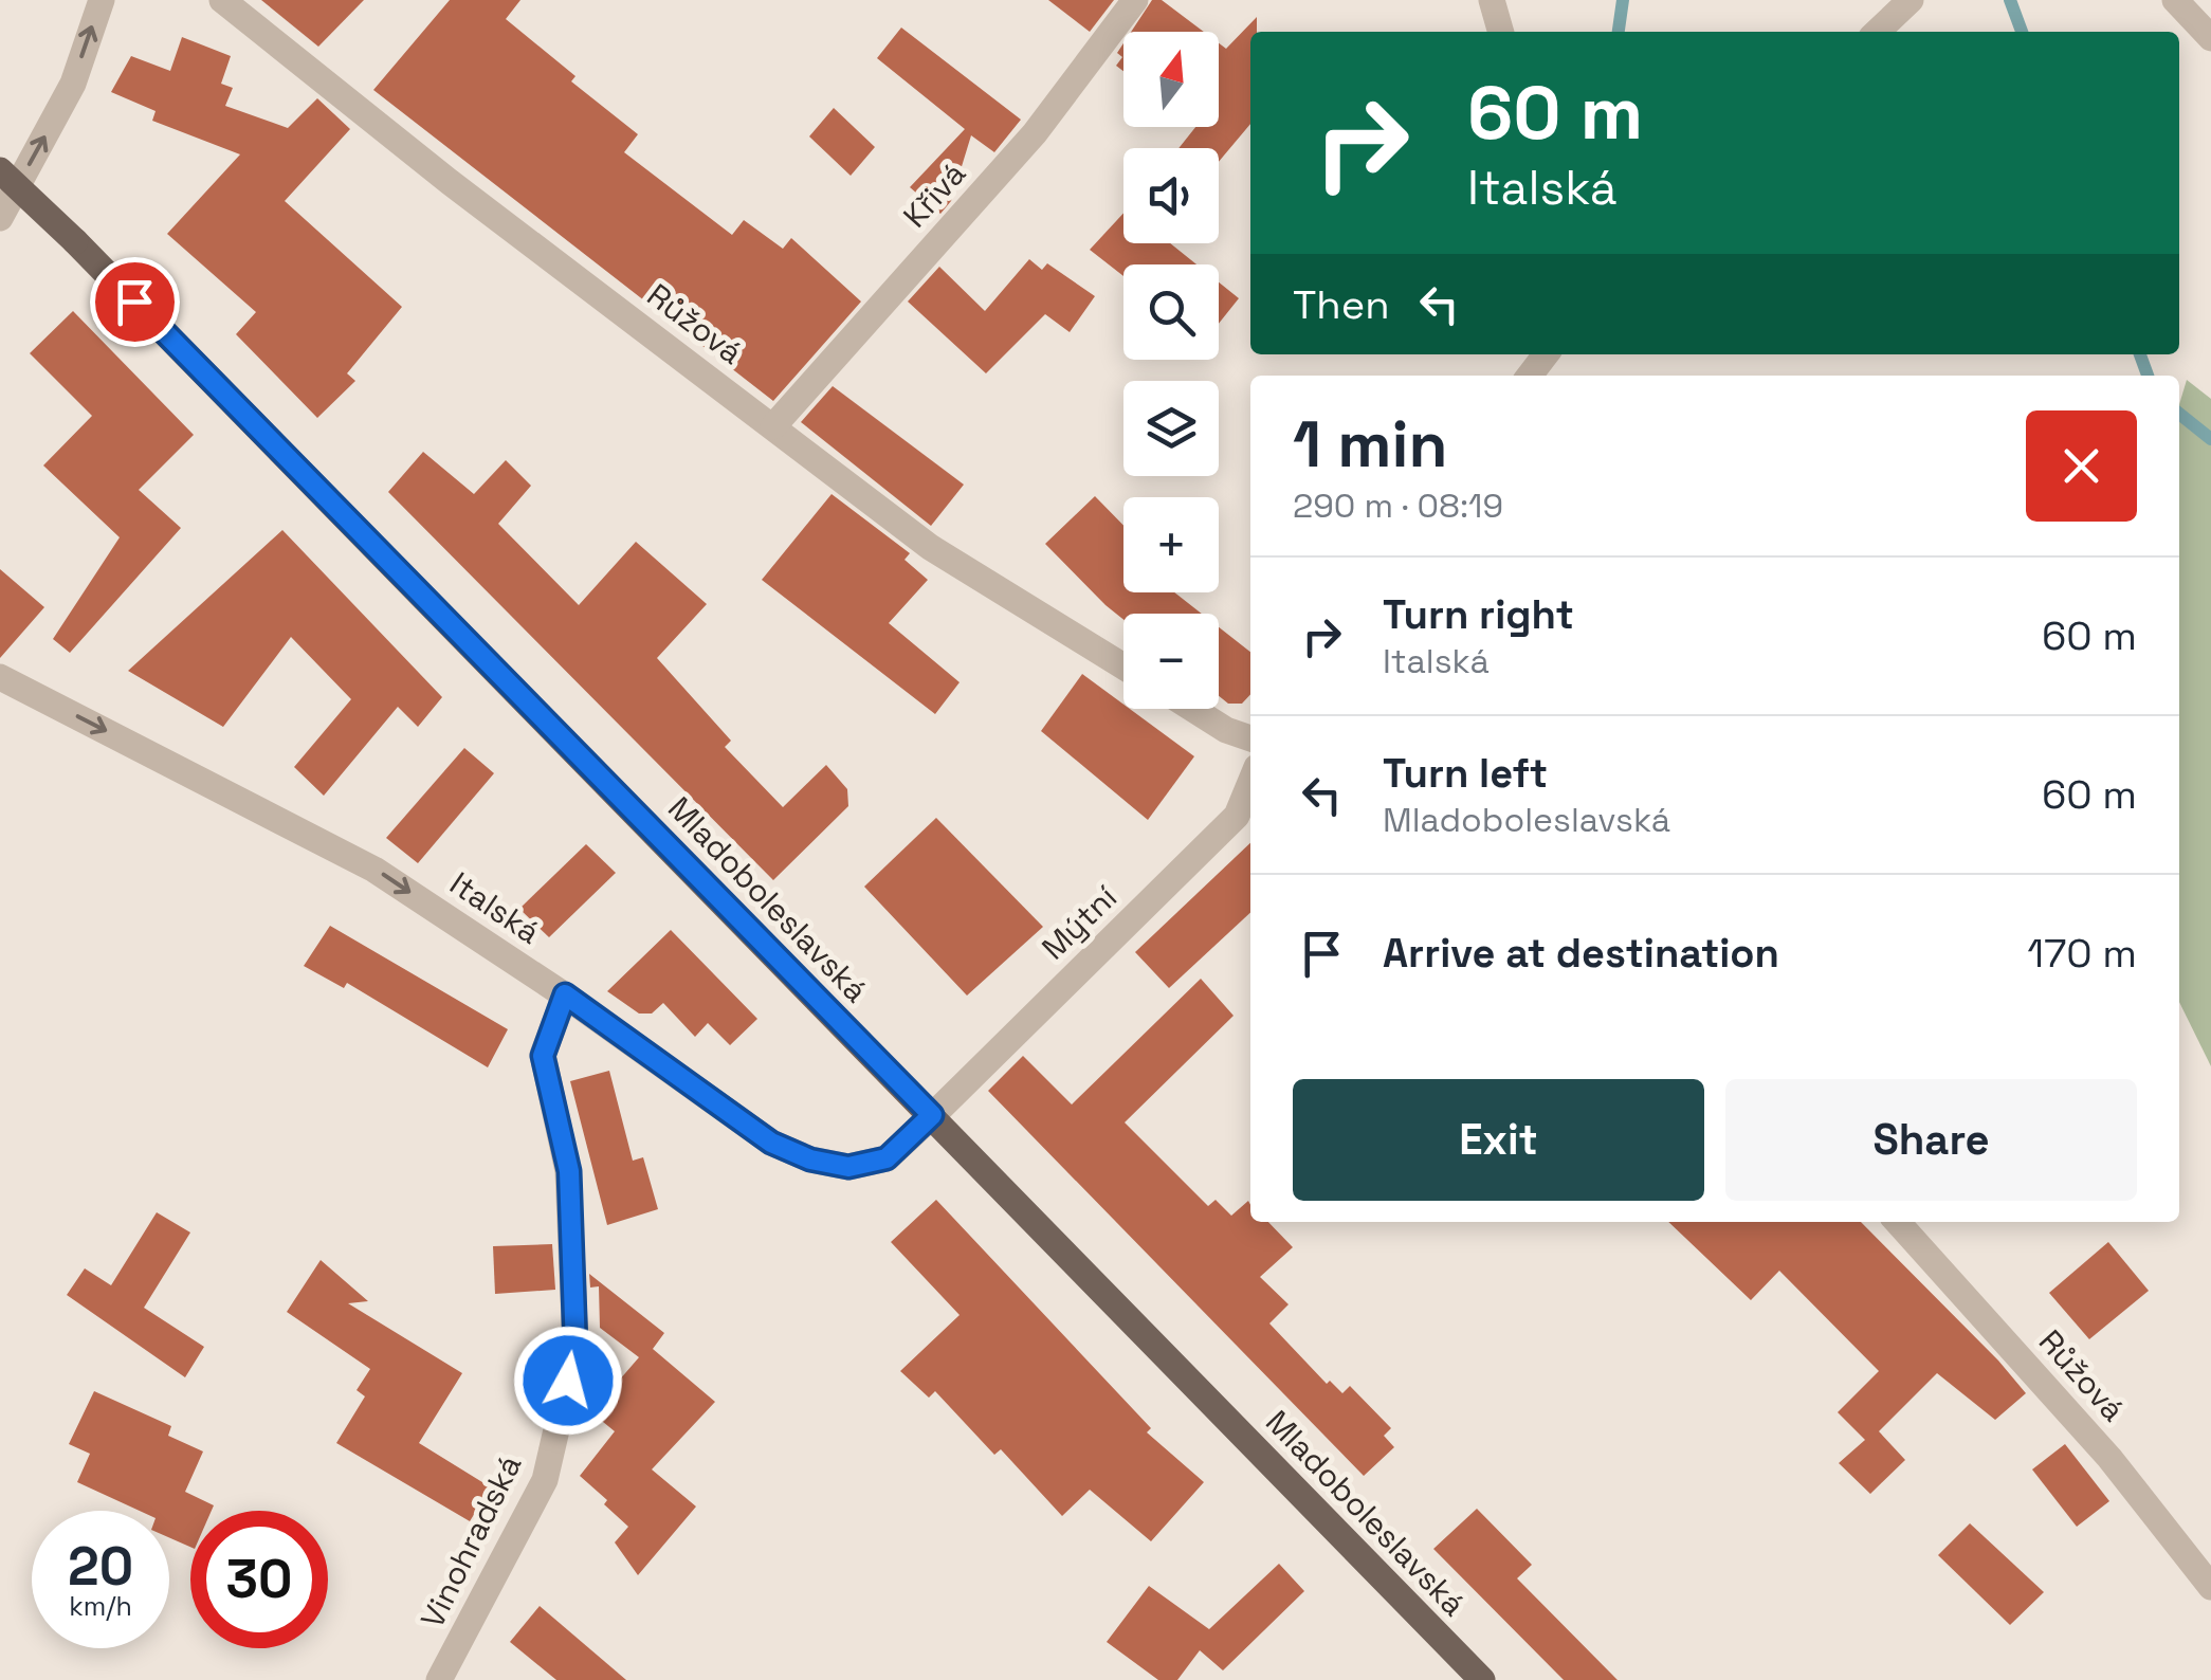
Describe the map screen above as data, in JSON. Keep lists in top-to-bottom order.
{
  "streets": {
    "main road": ["Mladoboleslavská"],
    "street": [
      "Křivá",
      "Růžová",
      "Italská",
      "Mýtní",
      "Vinohradská"
    ]
  },
  "crossings": [
    ["Křivá", "Růžová"],
    ["Mladoboleslavská", "Italská"],
    ["Mladoboleslavská", "Mýtní"],
    ["Italská", "Mýtní"],
    ["Italská", "Vinohradská"]
  ],
  "one_way": ["Italská"],
  "north": "top",
  "page": {
    "map_buttons": ["+", "−"],
    "turn": ["60 m", "Italská"],
    "then": "Then",
    "heading": ["1 min", "290 m · 08:19"],
    "list": [
      {
        "name": "Turn right",
        "note": "Italská",
        "value": "60 m"
      },
      {
        "name": "Turn left",
        "note": "Mladoboleslavská",
        "value": "60 m"
      },
      {
        "name": "Arrive at destination",
        "value": "170 m"
      }
    ],
    "buttons": ["Exit", "Share"],
    "speed": "20 km/h",
    "limit": "30"
  }
}
